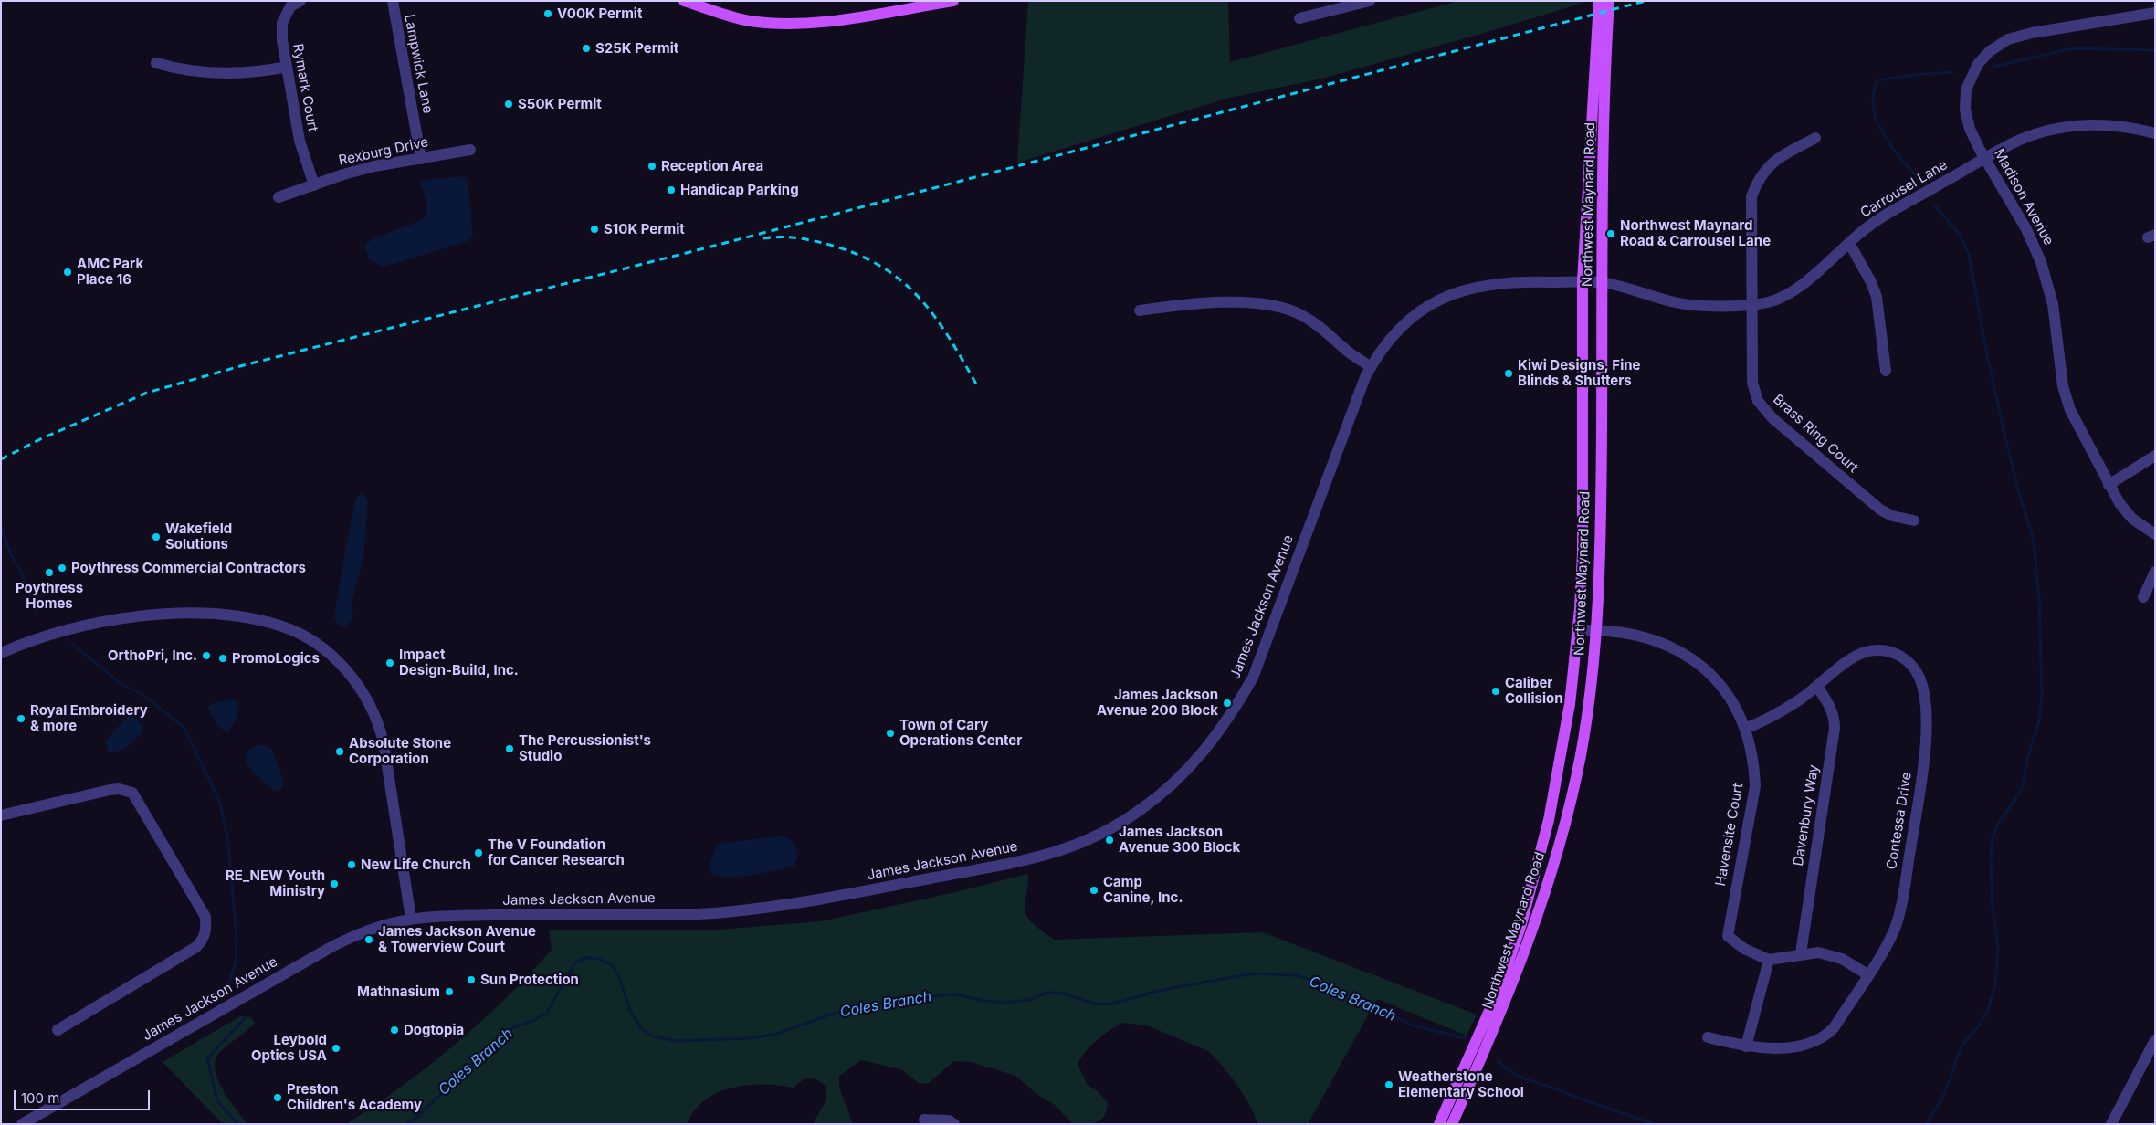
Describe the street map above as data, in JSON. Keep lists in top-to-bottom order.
{
  "streets": {
    "main road": ["Northwest Maynard Road"],
    "street": [
      "Lampwick Lane",
      "Rymark Court",
      "Rexburg Drive",
      "Carrousel Lane",
      "Madison Avenue",
      "Brass Ring Court",
      "James Jackson Avenue",
      "Davenbury Way",
      "Contessa Drive",
      "Havensite Court"
    ]
  },
  "crossings": [
    ["Lampwick Lane", "Rexburg Drive"],
    ["Rymark Court", "Rexburg Drive"],
    ["Carrousel Lane", "Madison Avenue"],
    ["Carrousel Lane", "Northwest Maynard Road"],
    ["Carrousel Lane", "Brass Ring Court"],
    ["Carrousel Lane", "James Jackson Avenue"],
    ["Northwest Maynard Road", "James Jackson Avenue"],
    ["Northwest Maynard Road", "Havensite Court"],
    ["Davenbury Way", "Contessa Drive"],
    ["Contessa Drive", "Havensite Court"]
  ],
  "water": ["Coles Branch"],
  "places": [
    "V00K Permit",
    "S25K Permit",
    "S50K Permit",
    "Reception Area",
    "Handicap Parking",
    "S10K Permit",
    "Northwest Maynard Road & Carrousel Lane",
    "AMC Park Place 16",
    "Kiwi Designs, Fine Blinds & Shutters",
    "Wakefield Solutions",
    "Poythress Commercial Contractors",
    "Poythress Homes",
    "OrthoPri, Inc.",
    "PromoLogics",
    "Impact Design-Build, Inc.",
    "Caliber Collision",
    "James Jackson Avenue 200 Block",
    "Royal Embroidery & more",
    "Town of Cary Operations Center",
    "The Percussionist's Studio",
    "Absolute Stone Corporation",
    "James Jackson Avenue 300 Block",
    "The V Foundation for Cancer Research",
    "New Life Church",
    "RE_NEW Youth Ministry",
    "Camp Canine, Inc.",
    "James Jackson Avenue & Towerview Court",
    "Sun Protection",
    "Mathnasium",
    "Dogtopia",
    "Leybold Optics USA",
    "Weatherstone Elementary School",
    "Preston Children's Academy"
  ],
  "scale_bar": "100 m"
}
